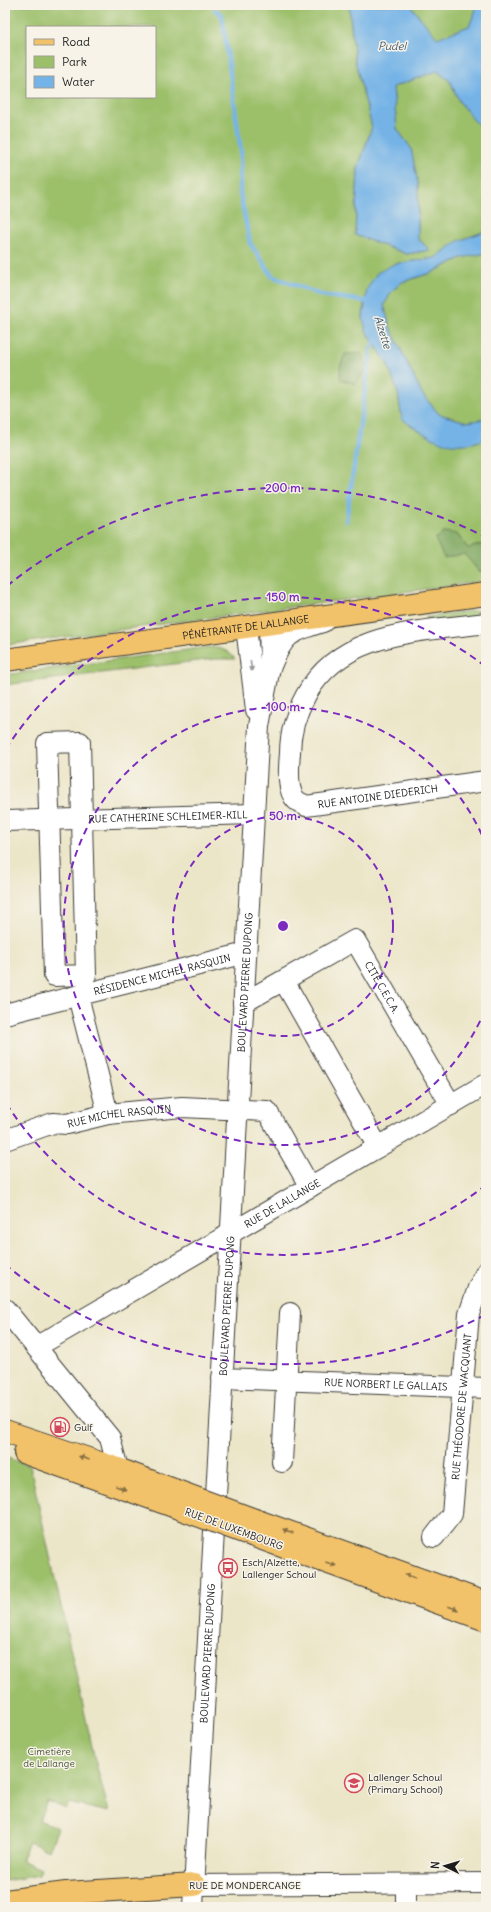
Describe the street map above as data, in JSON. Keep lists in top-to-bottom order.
{
  "streets": {
    "main road": ["PÉNÉTRANTE DE LALLANGE", "RUE DE LUXEMBOURG", "RUE DE MONDERCANGE"],
    "street": [
      "RUE ANTOINE DIEDERICH",
      "RUE CATHERINE SCHLEIMER-KILL",
      "RÉSIDENCE MICHEL RASQUIN",
      "BOULEVARD PIERRE DUPONG",
      "CITÉ C.E.C.A.",
      "RUE MICHEL RASQUIN",
      "RUE DE LALLANGE",
      "RUE NORBERT LE GALLAIS",
      "RUE THÉODORE DE WACQUANT"
    ]
  },
  "crossings": [
    ["PÉNÉTRANTE DE LALLANGE", "BOULEVARD PIERRE DUPONG"],
    ["RUE CATHERINE SCHLEIMER-KILL", "BOULEVARD PIERRE DUPONG"],
    ["RÉSIDENCE MICHEL RASQUIN", "BOULEVARD PIERRE DUPONG"],
    ["BOULEVARD PIERRE DUPONG", "CITÉ C.E.C.A."],
    ["BOULEVARD PIERRE DUPONG", "RUE MICHEL RASQUIN"],
    ["BOULEVARD PIERRE DUPONG", "RUE DE LALLANGE"],
    ["BOULEVARD PIERRE DUPONG", "RUE NORBERT LE GALLAIS"],
    ["BOULEVARD PIERRE DUPONG", "RUE DE MONDERCANGE"],
    ["CITÉ C.E.C.A.", "RUE DE LALLANGE"],
    ["RUE MICHEL RASQUIN", "RUE DE LALLANGE"],
    ["RUE NORBERT LE GALLAIS", "RUE THÉODORE DE WACQUANT"]
  ],
  "water": ["Pudel", "Alzette"],
  "parks": ["Cimetière de Lallange"],
  "places": {
    "fuel station": ["Gulf"],
    "bus stop": ["Esch/Alzette, Lallenger Schoul"],
    "school or university": ["Lallenger Schoul (Primary School)"]
  },
  "legend": ["Road", "Park", "Water"],
  "north": "left",
  "rings": [
    "200 m",
    "150 m",
    "100 m",
    "50 m"
  ]
}
